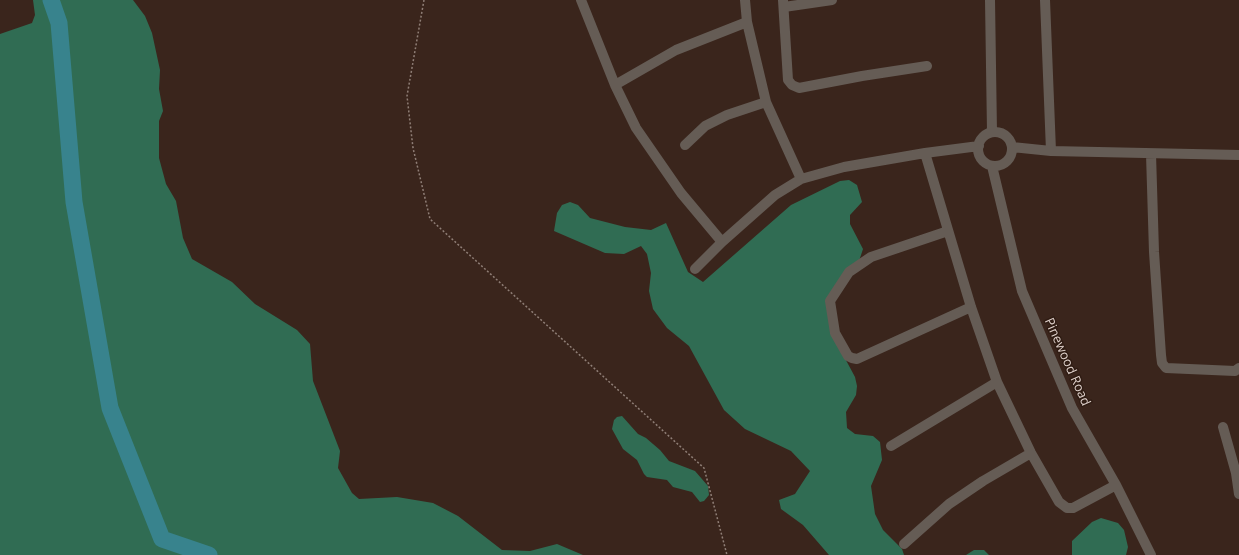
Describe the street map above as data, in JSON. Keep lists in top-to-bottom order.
{
  "streets": {
    "street": ["Pinewood Road"]
  }
}
